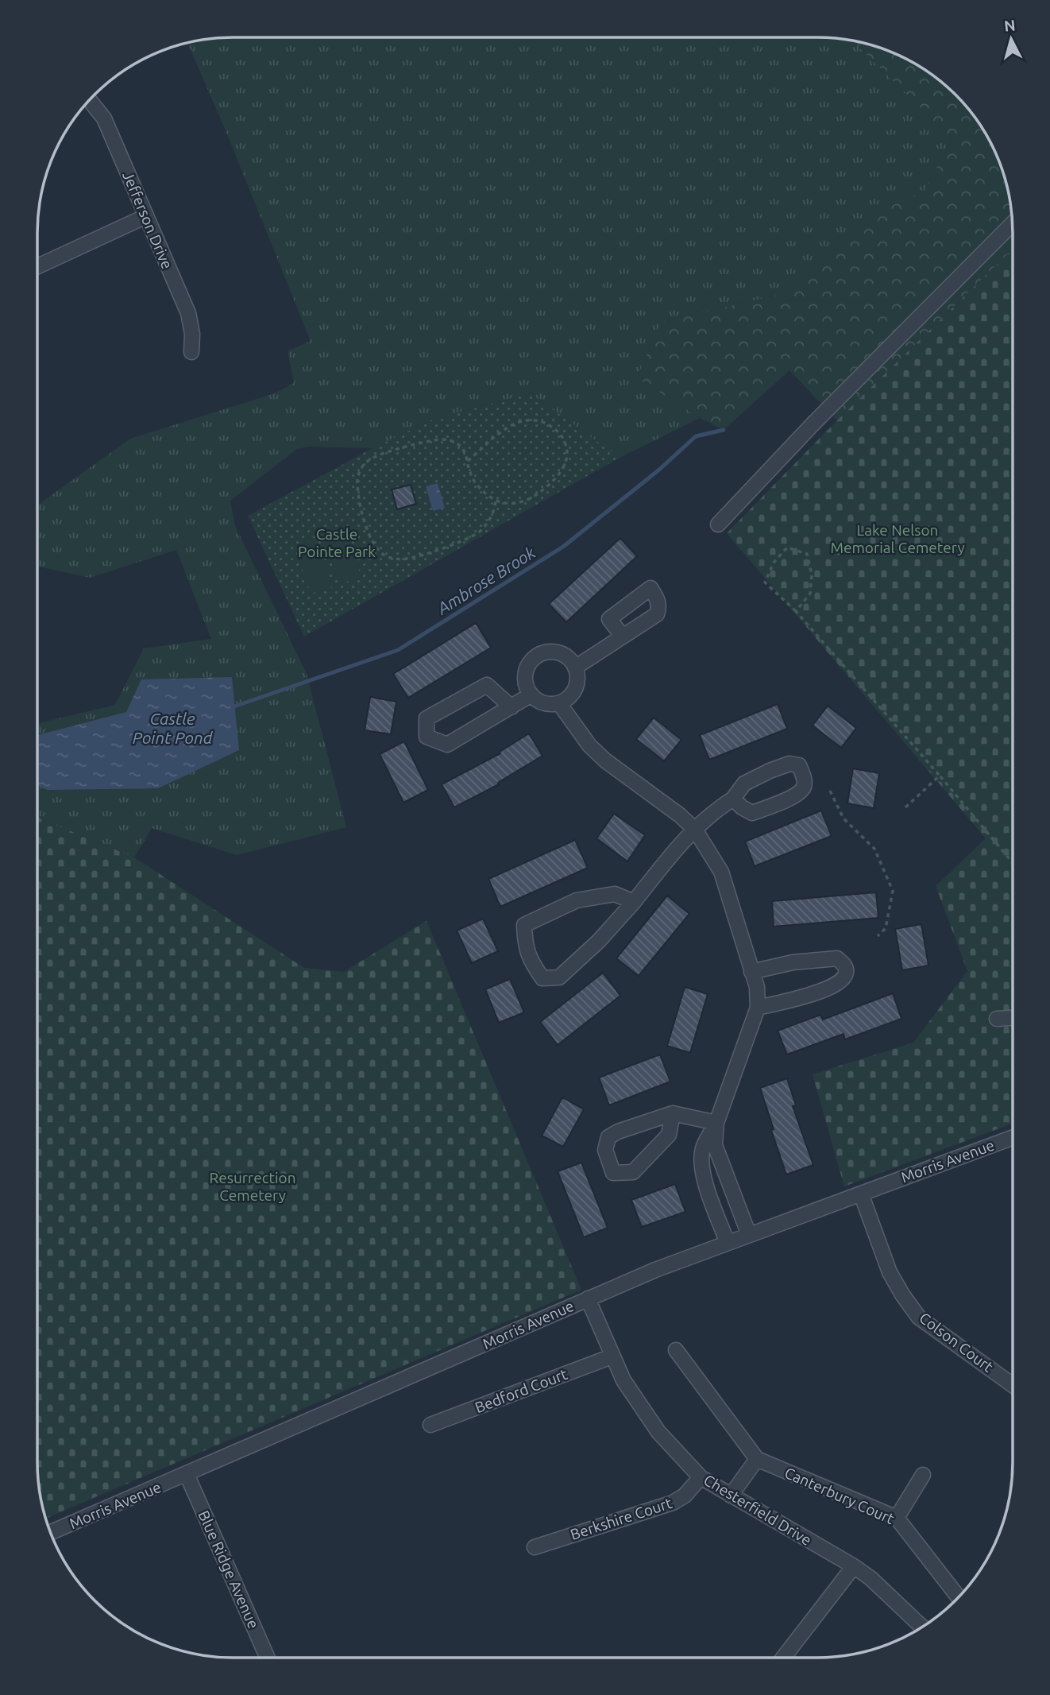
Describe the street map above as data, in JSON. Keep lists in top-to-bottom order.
{
  "streets": {
    "street": [
      "Jefferson Drive",
      "Morris Avenue",
      "Colson Court",
      "Bedford Court",
      "Canterbury Court",
      "Chesterfield Drive",
      "Berkshire Court",
      "Blue Ridge Avenue"
    ]
  },
  "crossings": [
    ["Morris Avenue", "Colson Court"],
    ["Morris Avenue", "Chesterfield Drive"],
    ["Morris Avenue", "Blue Ridge Avenue"],
    ["Bedford Court", "Chesterfield Drive"],
    ["Chesterfield Drive", "Berkshire Court"]
  ],
  "water": ["Ambrose Brook", "Castle Point Pond"],
  "parks": ["Lake Nelson Memorial Cemetery", "Castle Pointe Park", "Resurrection Cemetery"],
  "north": "top"
}
